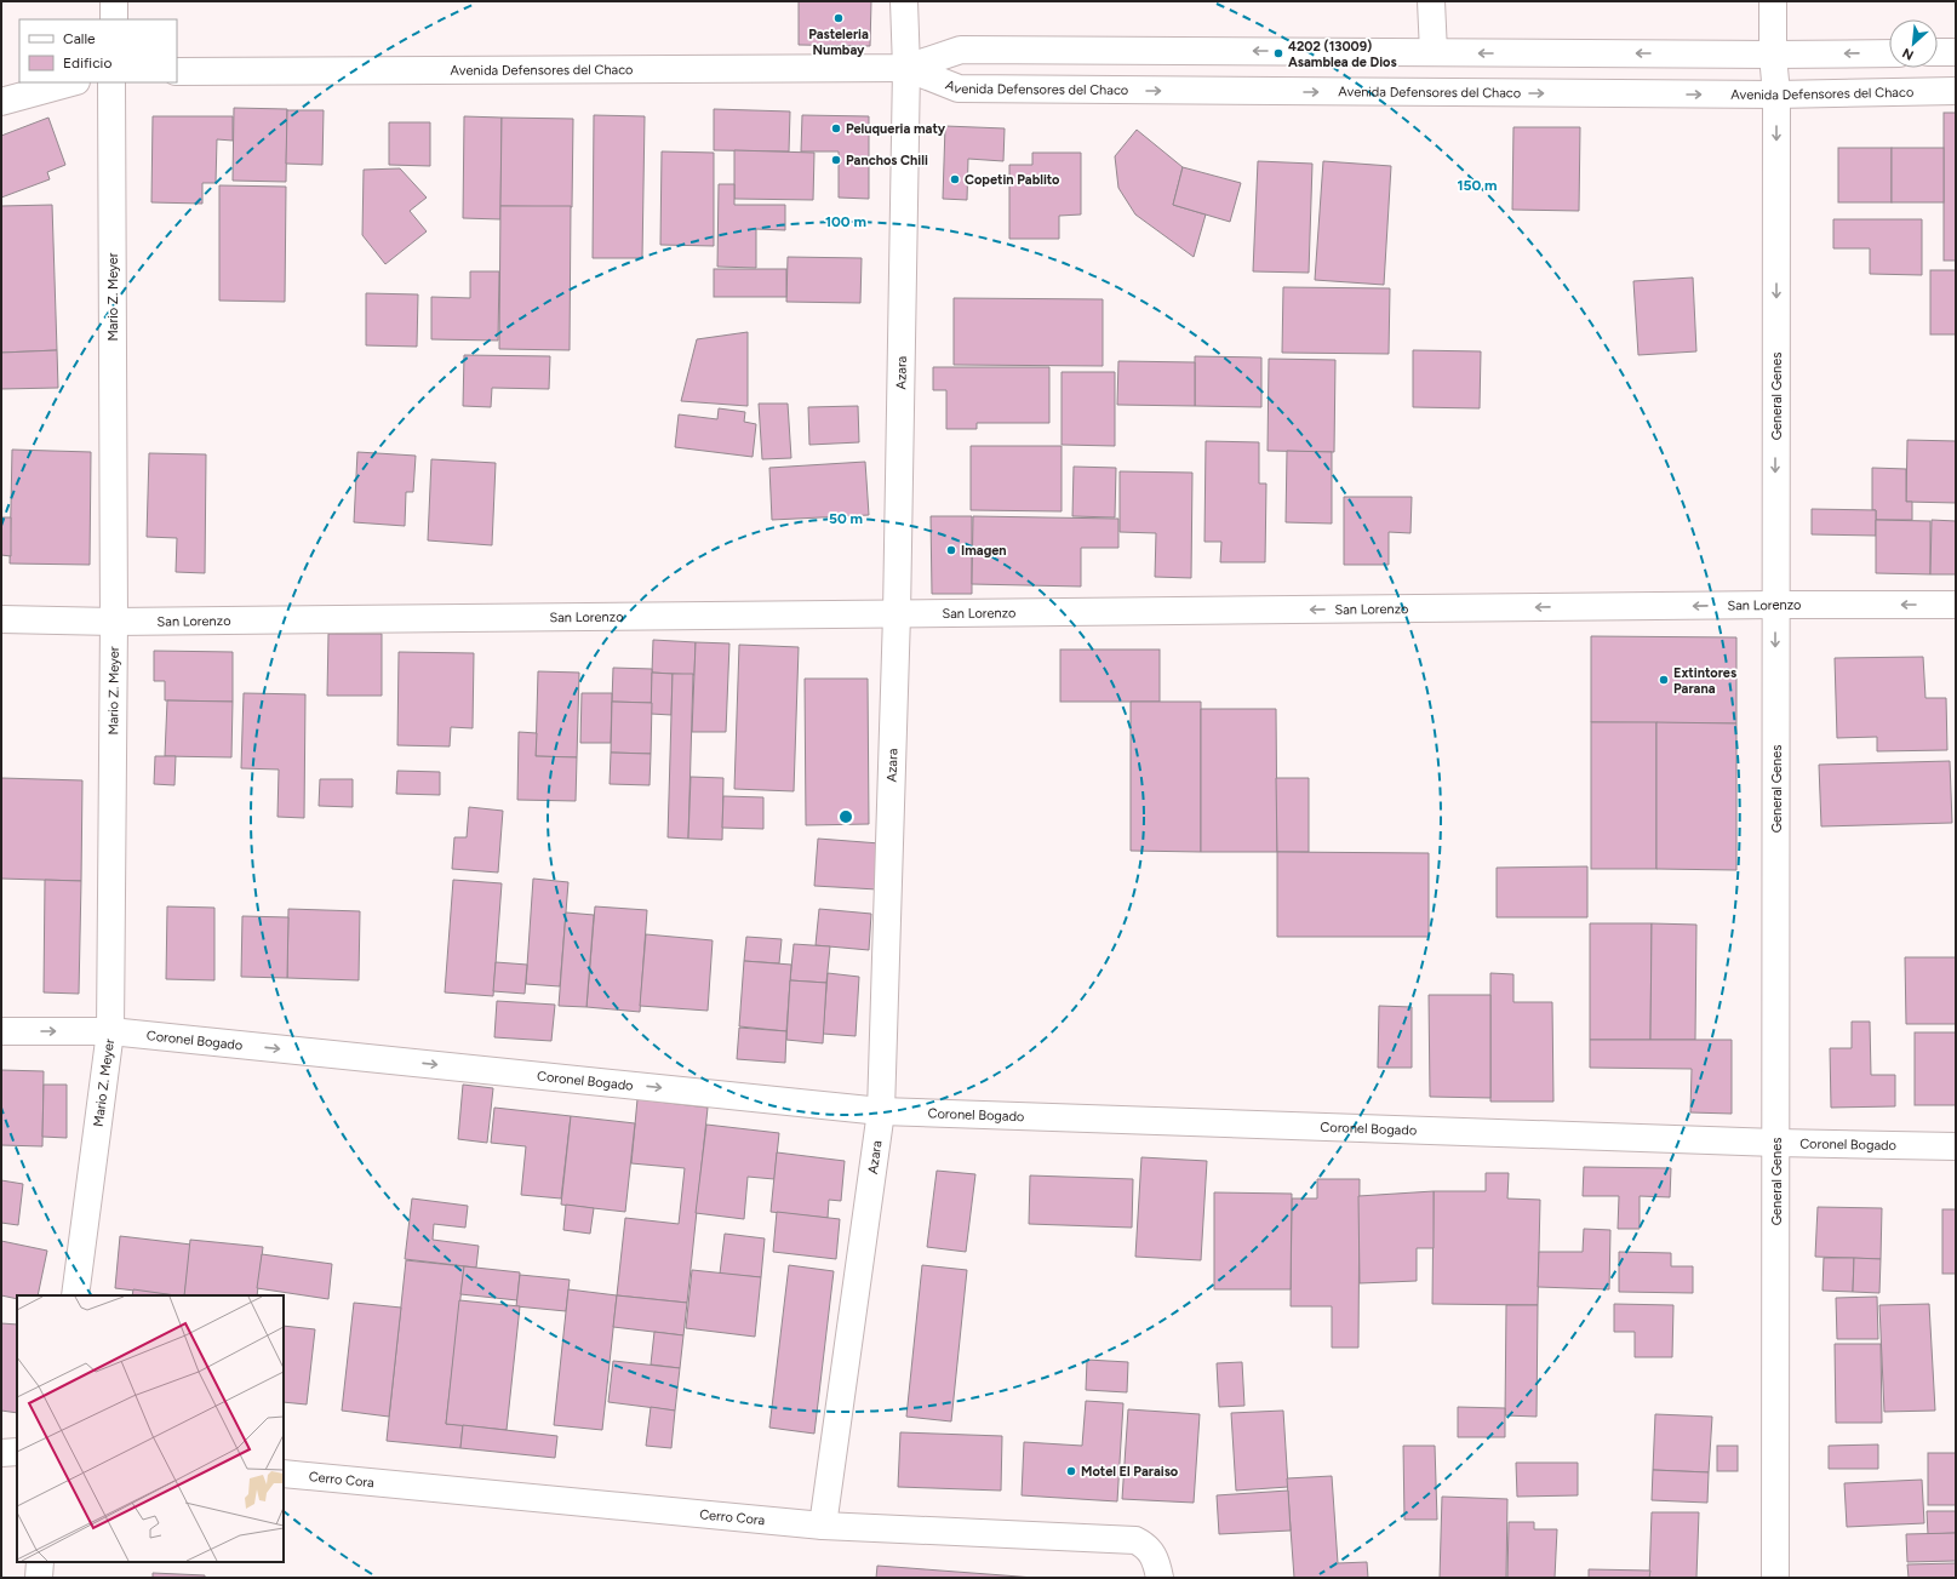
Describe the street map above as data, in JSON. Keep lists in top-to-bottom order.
{
  "streets": {
    "street": [
      "Avenida Defensores del Chaco",
      "Mario Z. Meyer",
      "Azara",
      "General Genes",
      "San Lorenzo",
      "Coronel Bogado",
      "Cerro Cora"
    ]
  },
  "crossings": [
    ["Avenida Defensores del Chaco", "Azara"],
    ["Avenida Defensores del Chaco", "General Genes"],
    ["Mario Z. Meyer", "San Lorenzo"],
    ["Mario Z. Meyer", "Coronel Bogado"],
    ["Azara", "San Lorenzo"],
    ["Azara", "Coronel Bogado"],
    ["Azara", "Cerro Cora"],
    ["General Genes", "San Lorenzo"],
    ["General Genes", "Coronel Bogado"]
  ],
  "one_way": ["General Genes", "San Lorenzo", "Coronel Bogado"],
  "places": [
    "Pasteleria Numbay",
    "4202 (13009) Asamblea de Dios",
    "Peluqueria maty",
    "Panchos Chili",
    "Copetin Pablito",
    "Imagen",
    "Extintores Parana",
    "Motel El Paraiso"
  ],
  "legend": ["Calle", "Edificio"],
  "north": "bottom left",
  "rings": ["150 m", "100 m", "50 m"]
}
